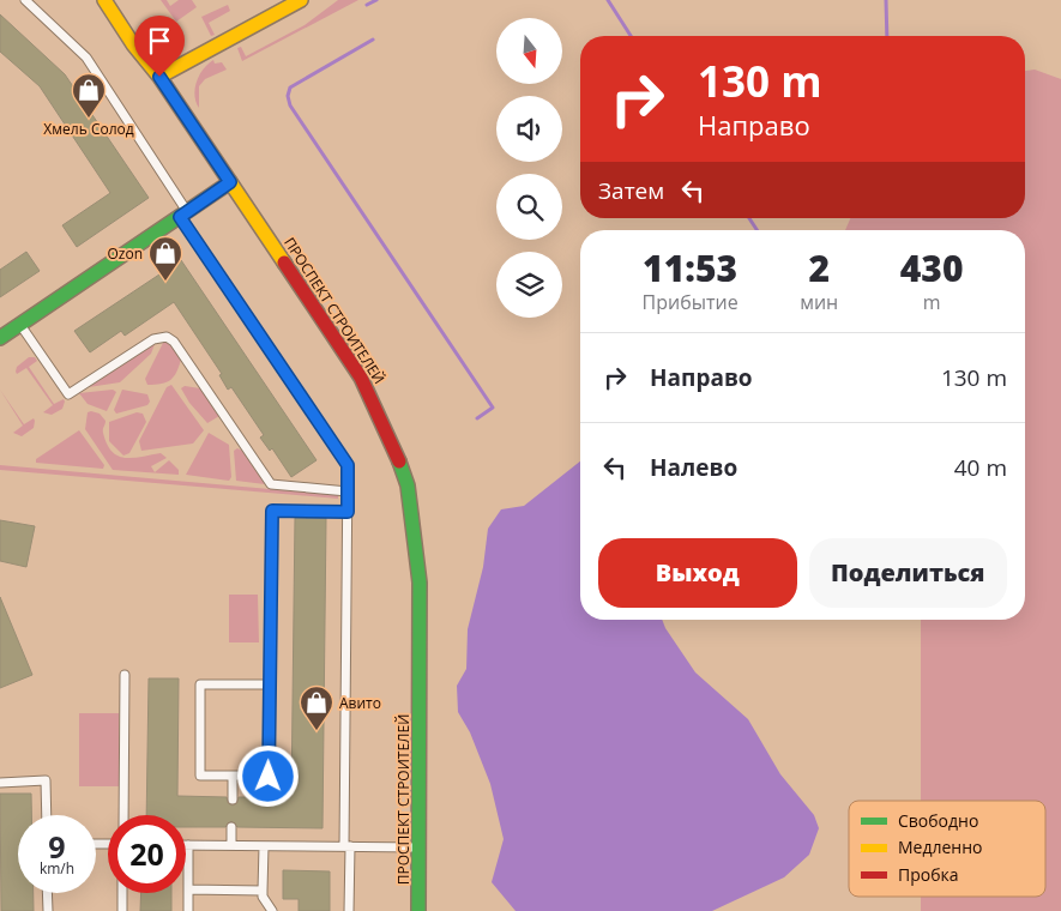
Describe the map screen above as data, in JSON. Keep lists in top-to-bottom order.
{
  "streets": {
    "street": ["ПРОСПЕКТ СТРОИТЕЛЕЙ"]
  },
  "places": {
    "shop": ["Хмель Солод", "Ozon", "Авито"]
  },
  "legend": ["Свободно", "Медленно", "Пробка"],
  "north": "bottom",
  "page": {
    "turn": ["130 m", "Направо"],
    "then": "Затем",
    "eta": [
      "11:53",
      "Прибытие",
      "2",
      "мин",
      "430",
      "m"
    ],
    "list": [
      {
        "name": "Направо",
        "value": "130 m"
      },
      {
        "name": "Налево",
        "value": "40 m"
      }
    ],
    "buttons": ["Выход", "Поделиться"],
    "speed": "9 km/h",
    "limit": "20"
  }
}
